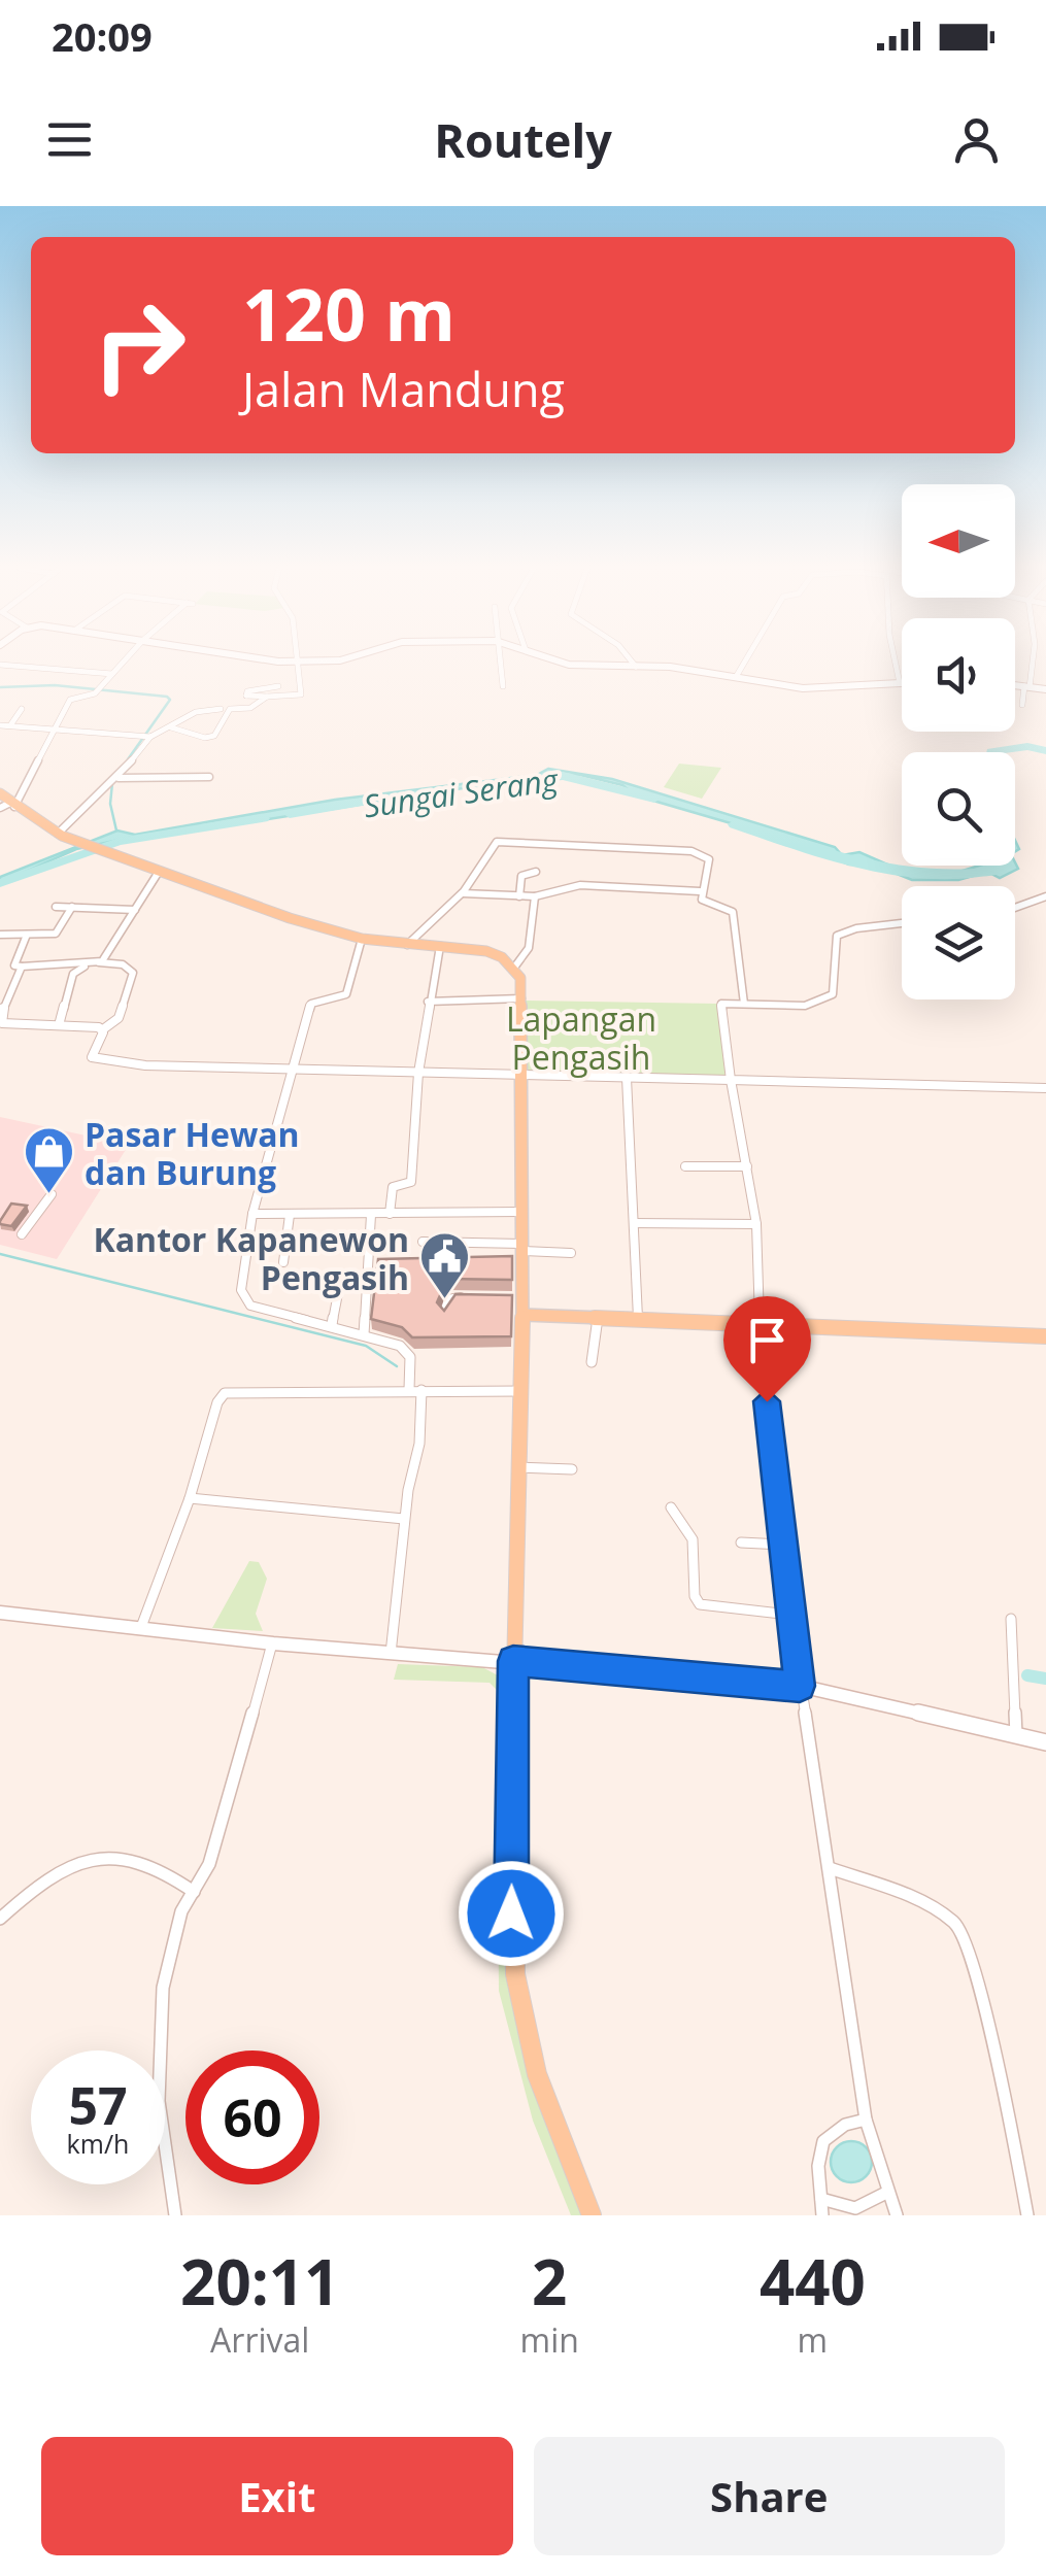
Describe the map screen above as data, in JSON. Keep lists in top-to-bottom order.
{
  "water": ["Sungai Serang"],
  "parks": ["Lapangan Pengasih"],
  "places": {
    "shop": ["Pasar Hewan dan Burung"],
    "public building": ["Kantor Kapanewon Pengasih"]
  },
  "north": "left",
  "page": {
    "status": "20:09",
    "header": "Routely",
    "turn": ["120 m", "Jalan Mandung"],
    "speed": "57 km/h",
    "limit": "60",
    "eta": [
      "20:11",
      "Arrival",
      "2",
      "min",
      "440",
      "m"
    ],
    "buttons": ["Exit", "Share"]
  }
}
